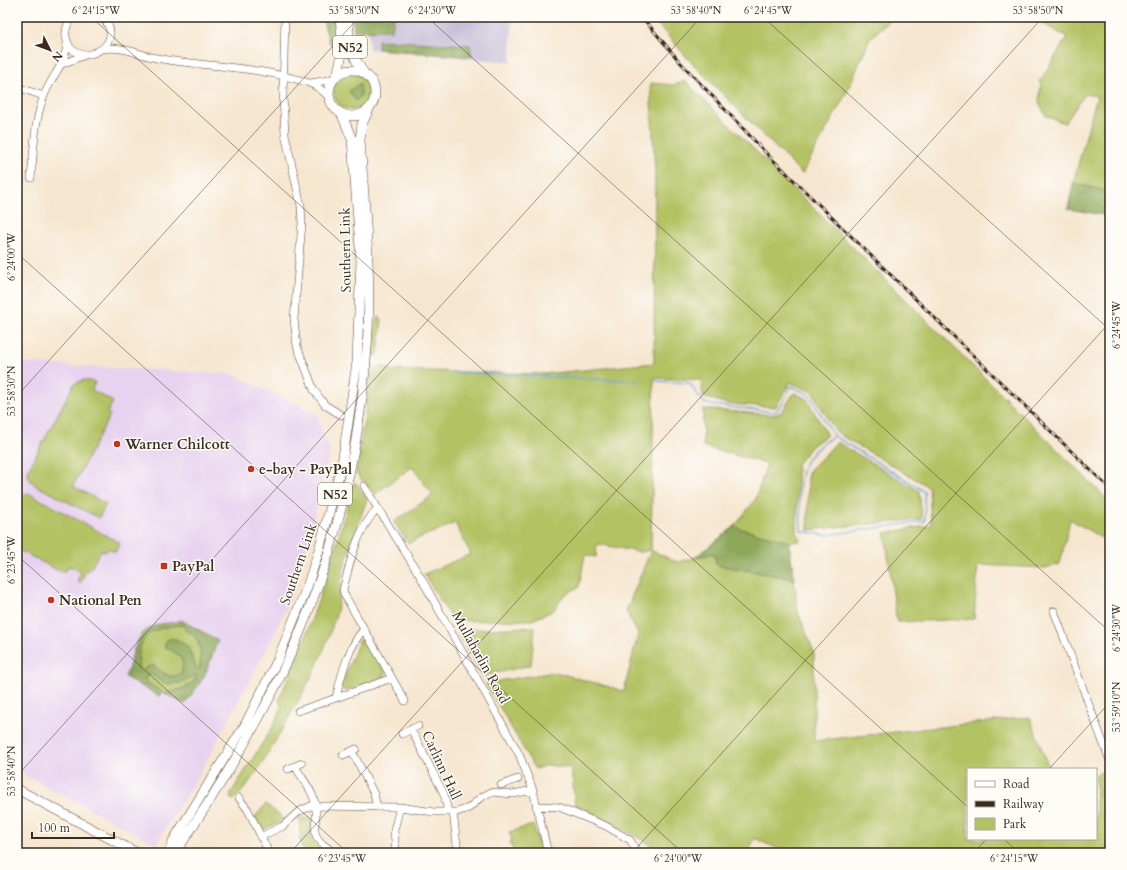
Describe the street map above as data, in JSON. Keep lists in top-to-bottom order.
{
  "streets": {
    "main road": ["N52", "Southern Link"],
    "street": ["Mullaharlin Road", "Carlinn Hall"]
  },
  "crossings": [
    ["N52", "Southern Link"],
    ["Mullaharlin Road", "Carlinn Hall"]
  ],
  "places": {
    "other": ["Warner Chilcott", "e-bay - PayPal", "National Pen"],
    "transit": ["PayPal"]
  },
  "legend": ["Road", "Railway", "Park"],
  "scale_bar": "100 m",
  "north": "bottom right",
  "coordinates": [
    "6°24'15\"W",
    "53°58'30\"N",
    "6°24'30\"W",
    "53°58'40\"N",
    "6°24'45\"W",
    "53°58'50\"N",
    "6°24'00\"W",
    "6°23'45\"W",
    "53°59'10\"N"
  ]
}
